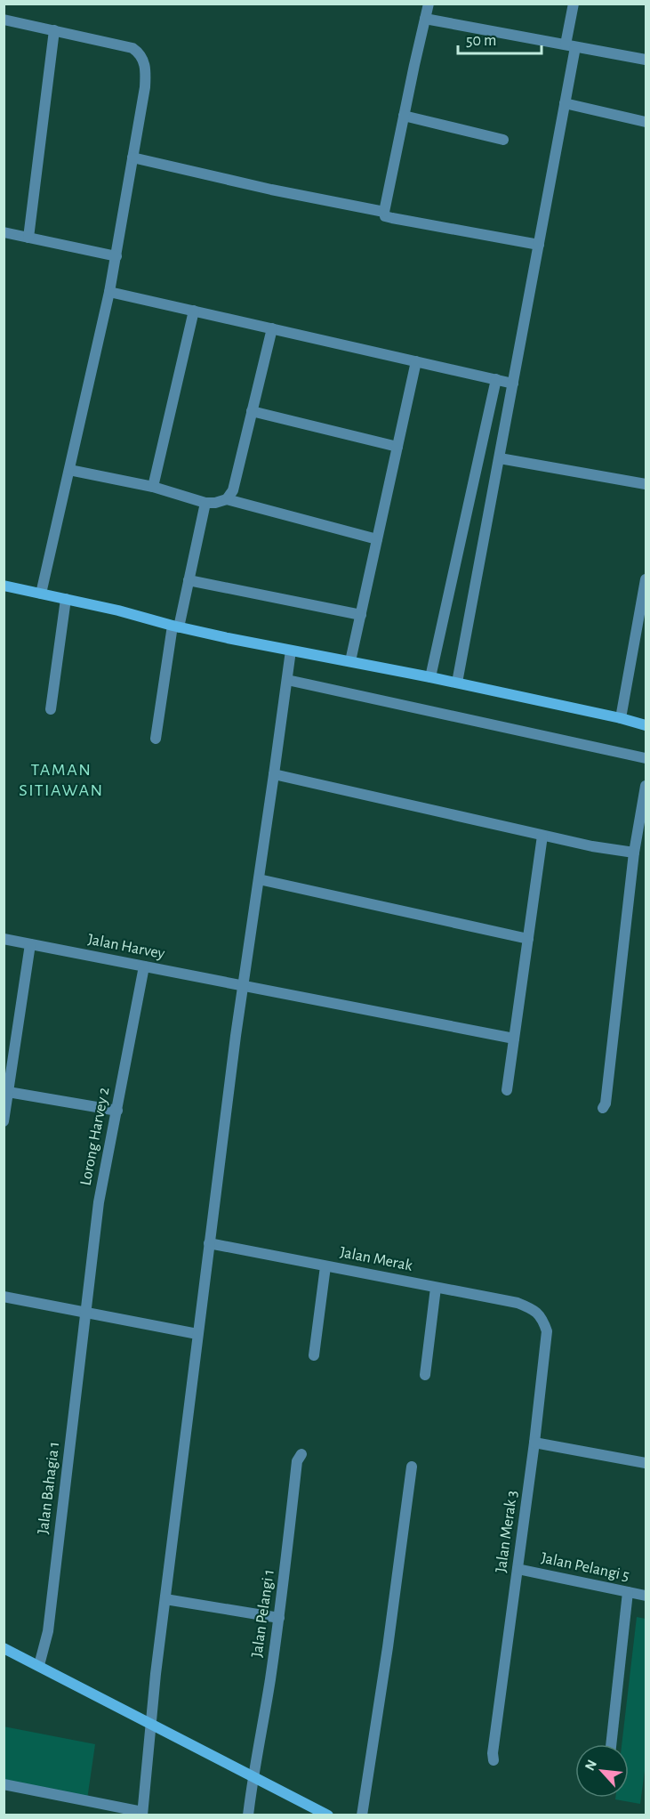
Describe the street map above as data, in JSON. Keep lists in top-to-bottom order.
{
  "streets": {
    "street": [
      "Jalan Harvey",
      "Lorong Harvey 2",
      "Jalan Merak",
      "Jalan Bahagia 1",
      "Jalan Merak 3",
      "Jalan Pelangi 5",
      "Jalan Pelangi 1"
    ]
  },
  "crossings": [
    ["Jalan Harvey", "Lorong Harvey 2"],
    ["Lorong Harvey 2", "Jalan Bahagia 1"],
    ["Jalan Merak", "Jalan Merak 3"],
    ["Jalan Merak 3", "Jalan Pelangi 5"]
  ],
  "districts": ["TAMAN SITIAWAN"],
  "scale_bar": "50 m",
  "north": "top left"
}
